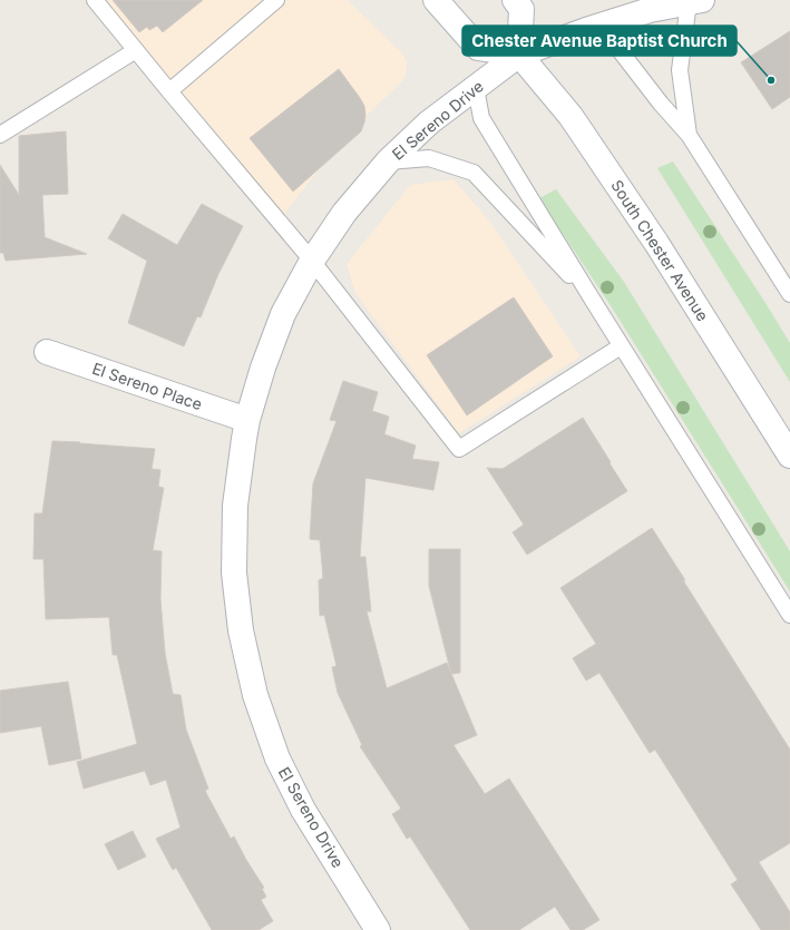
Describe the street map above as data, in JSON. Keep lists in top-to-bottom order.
{
  "streets": {
    "street": ["El Sereno Drive", "South Chester Avenue", "El Sereno Place"]
  },
  "crossings": [
    ["El Sereno Drive", "South Chester Avenue"],
    ["El Sereno Drive", "El Sereno Place"]
  ],
  "places": ["Chester Avenue Baptist Church"]
}
